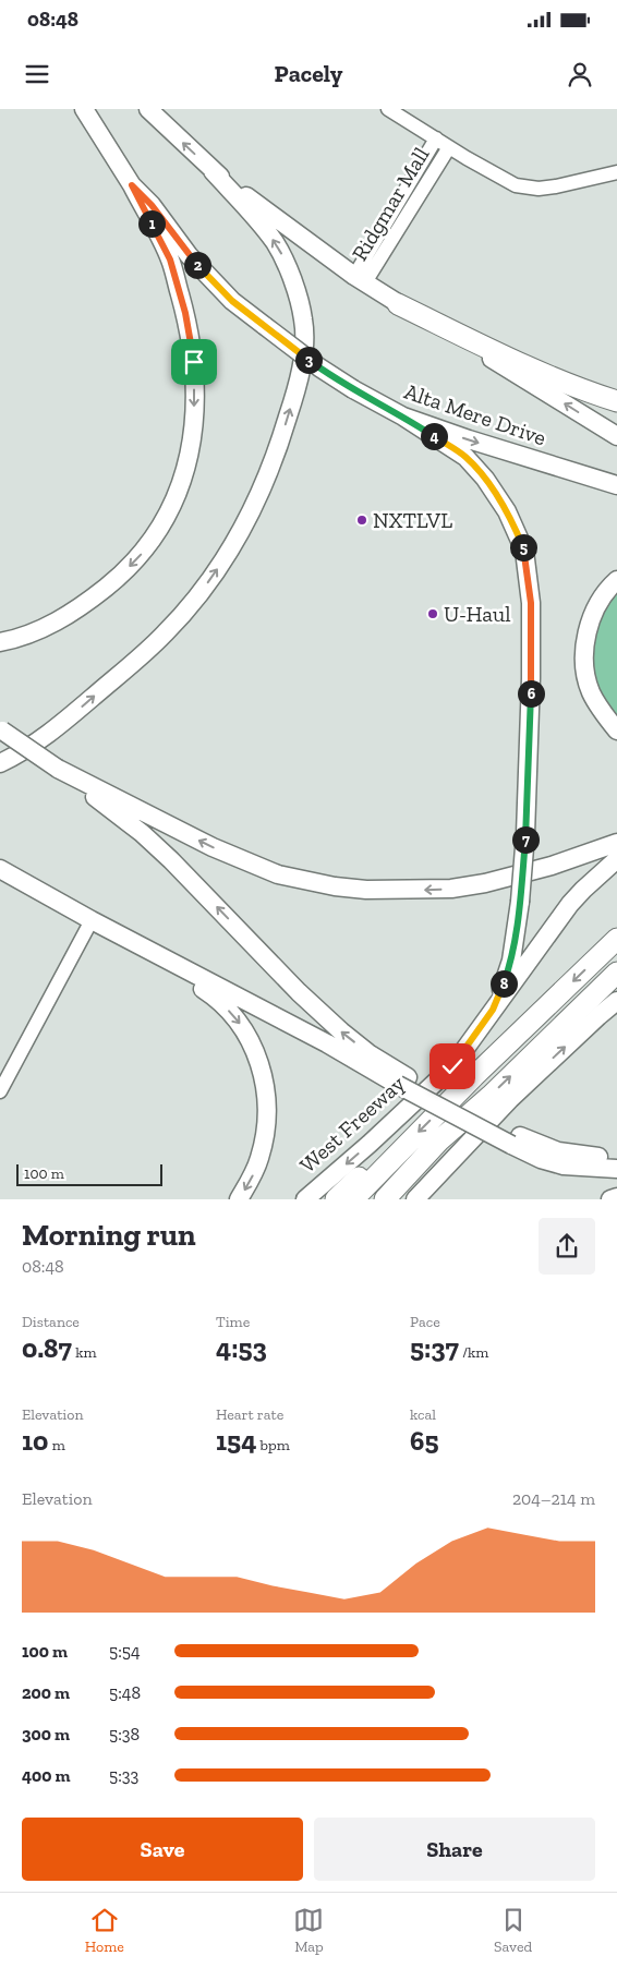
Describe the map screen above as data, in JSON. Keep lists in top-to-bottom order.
{
  "streets": {
    "main road": ["Alta Mere Drive", "West Freeway"],
    "street": ["Ridgmar Mall"]
  },
  "crossings": [
    ["Ridgmar Mall", "Alta Mere Drive"]
  ],
  "places": ["NXTLVL", "U-Haul"],
  "scale_bar": "100 m",
  "page": {
    "status": "08:48",
    "header": "Pacely",
    "pins": [
      "1",
      "2",
      "3",
      "4",
      "5",
      "6",
      "7",
      "8"
    ],
    "scale": "100 m",
    "heading": ["Morning run", "08:48"],
    "stats": [
      ["Distance", "0.87 km"],
      ["Time", "4:53"],
      ["Pace", "5:37 /km"],
      ["Elevation", "10 m"],
      ["Heart rate", "154 bpm"],
      ["kcal", "65"]
    ],
    "chart": ["Elevation", "204–214 m"],
    "list": [
      {
        "name": "100 m",
        "note": "5:54"
      },
      {
        "name": "200 m",
        "note": "5:48"
      },
      {
        "name": "300 m",
        "note": "5:38"
      },
      {
        "name": "400 m",
        "note": "5:33"
      }
    ],
    "buttons": ["Save", "Share"],
    "tabs": ["Home", "Map", "Saved"]
  }
}
